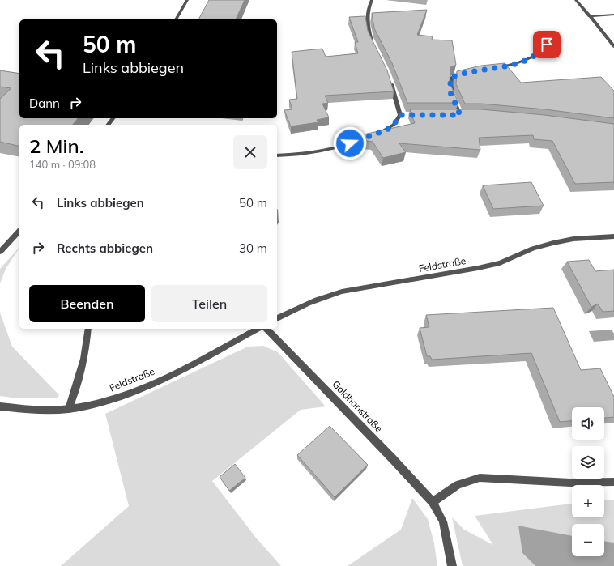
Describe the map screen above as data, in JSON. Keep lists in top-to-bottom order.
{
  "streets": {
    "street": ["Feldstraße", "Goldhanstraße"]
  },
  "page": {
    "turn": ["50 m", "Links abbiegen"],
    "then": "Dann",
    "heading": ["2 Min.", "140 m · 09:08"],
    "list": [
      {
        "name": "Links abbiegen",
        "value": "50 m"
      },
      {
        "name": "Rechts abbiegen",
        "value": "30 m"
      }
    ],
    "buttons": ["Beenden", "Teilen"],
    "map_buttons": ["+", "−"]
  }
}
